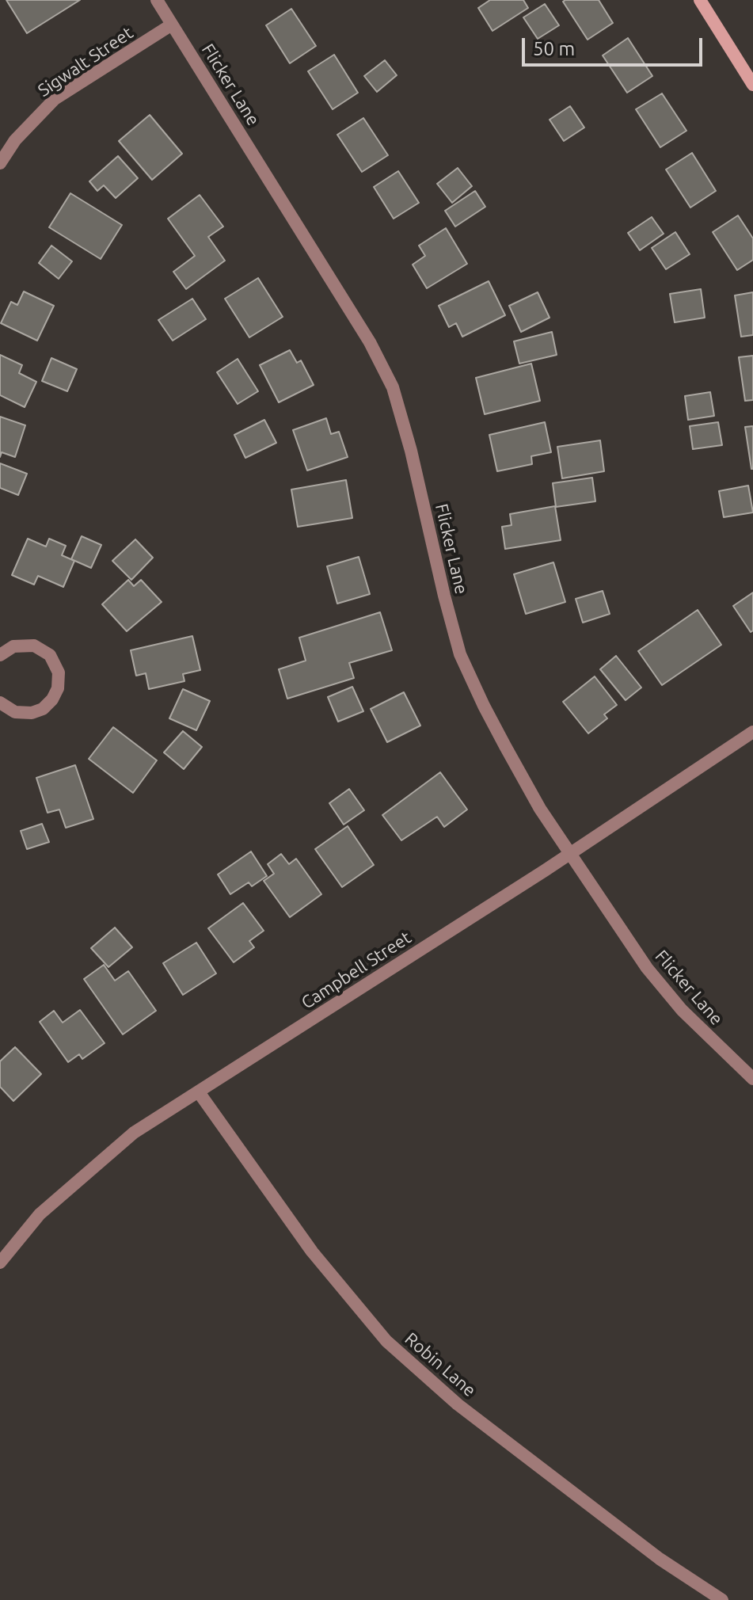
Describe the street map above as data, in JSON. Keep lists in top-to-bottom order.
{
  "streets": {
    "street": [
      "Sigwalt Street",
      "Flicker Lane",
      "Campbell Street",
      "Robin Lane"
    ]
  },
  "crossings": [
    ["Sigwalt Street", "Flicker Lane"],
    ["Flicker Lane", "Campbell Street"],
    ["Campbell Street", "Robin Lane"]
  ],
  "scale_bar": "50 m"
}
